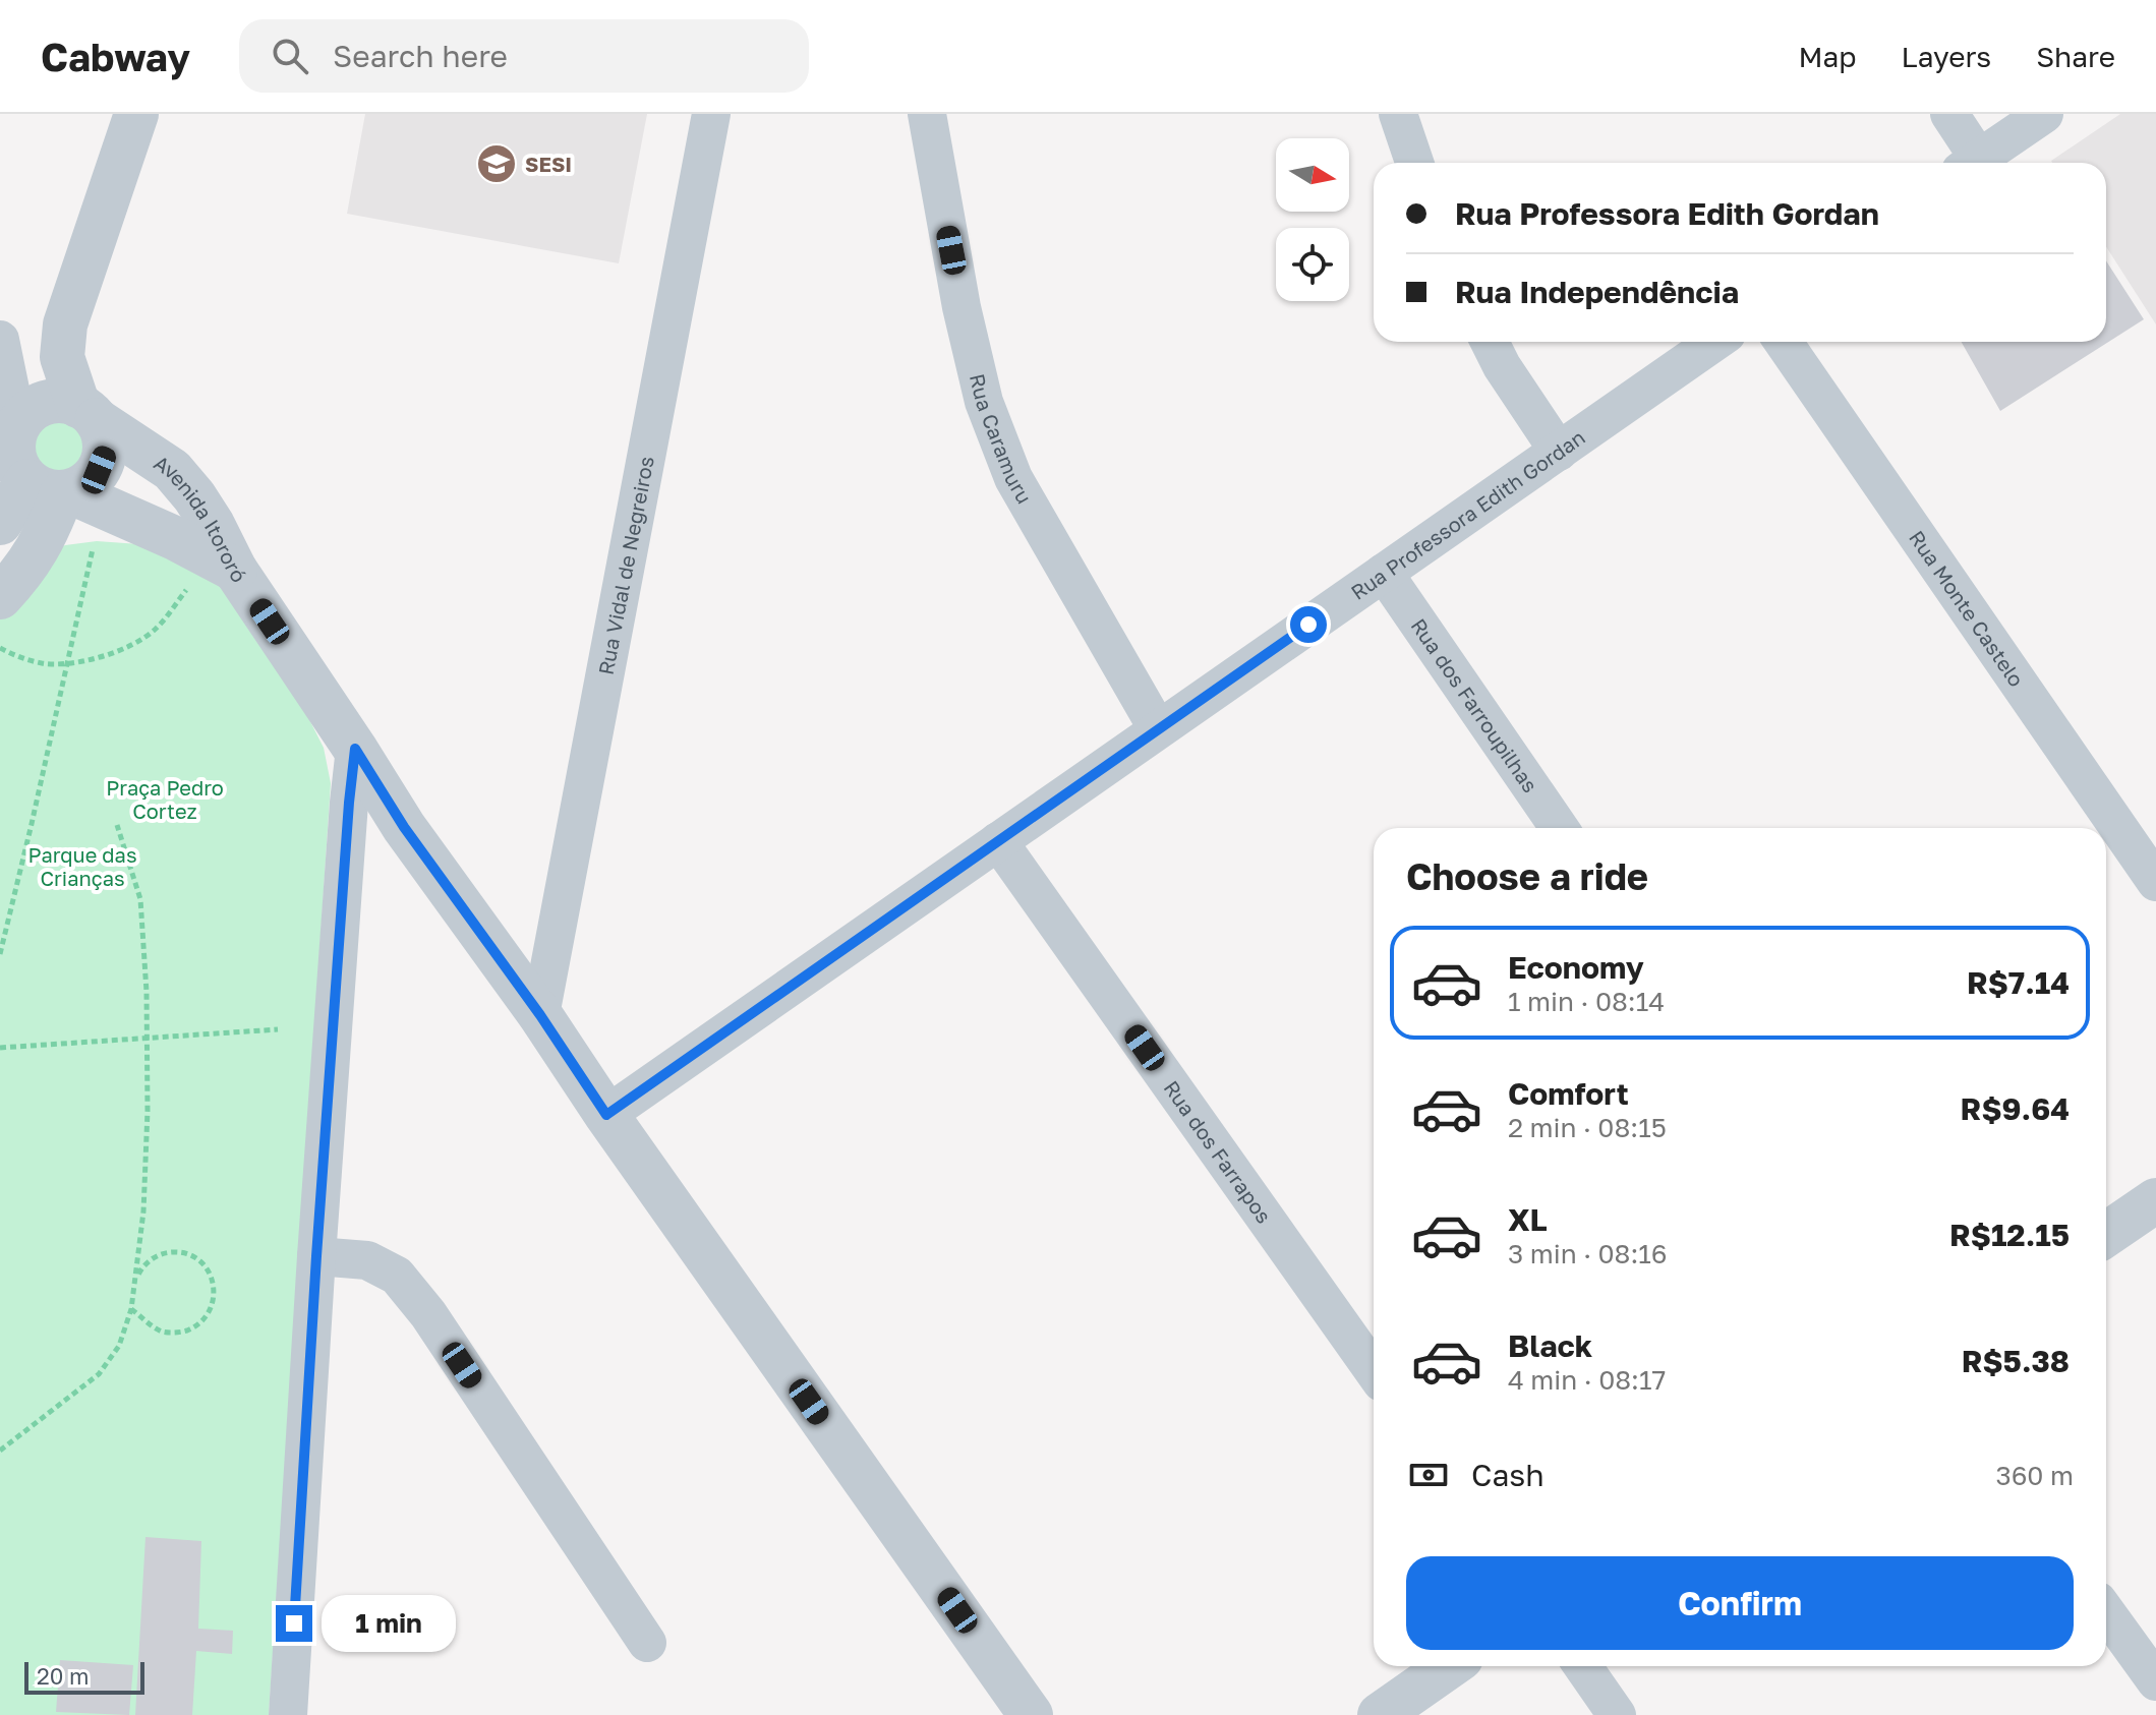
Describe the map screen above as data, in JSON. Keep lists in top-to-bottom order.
{
  "streets": {
    "street": [
      "Rua Caramuru",
      "Avenida Itororó",
      "Rua Professora Edith Gordan",
      "Rua Vidal de Negreiros",
      "Rua Monte Castelo",
      "Rua dos Farroupilhas",
      "Rua dos Farrapos"
    ]
  },
  "crossings": [
    ["Rua Caramuru", "Rua Professora Edith Gordan"],
    ["Rua Professora Edith Gordan", "Rua dos Farroupilhas"],
    ["Rua Professora Edith Gordan", "Rua dos Farrapos"]
  ],
  "parks": ["Praça Pedro Cortez", "Parque das Crianças"],
  "places": {
    "school or university": ["SESI"]
  },
  "scale_bar": "20 m",
  "north": "right",
  "page": {
    "header": "Cabway",
    "search": "Search here",
    "nav": ["Map", "Layers", "Share"],
    "banner": ["Rua Professora Edith Gordan", "Rua Independência"],
    "heading": "Choose a ride",
    "list": [
      {
        "name": "Economy",
        "note": "1 min · 08:14",
        "value": "R$7.14"
      },
      {
        "name": "Comfort",
        "note": "2 min · 08:15",
        "value": "R$9.64"
      },
      {
        "name": "XL",
        "note": "3 min · 08:16",
        "value": "R$12.15"
      },
      {
        "name": "Black",
        "note": "4 min · 08:17",
        "value": "R$5.38"
      }
    ],
    "pay": ["Cash", "360 m"],
    "buttons": "Confirm",
    "bubble": "1 min",
    "scale": "20 m"
  }
}
